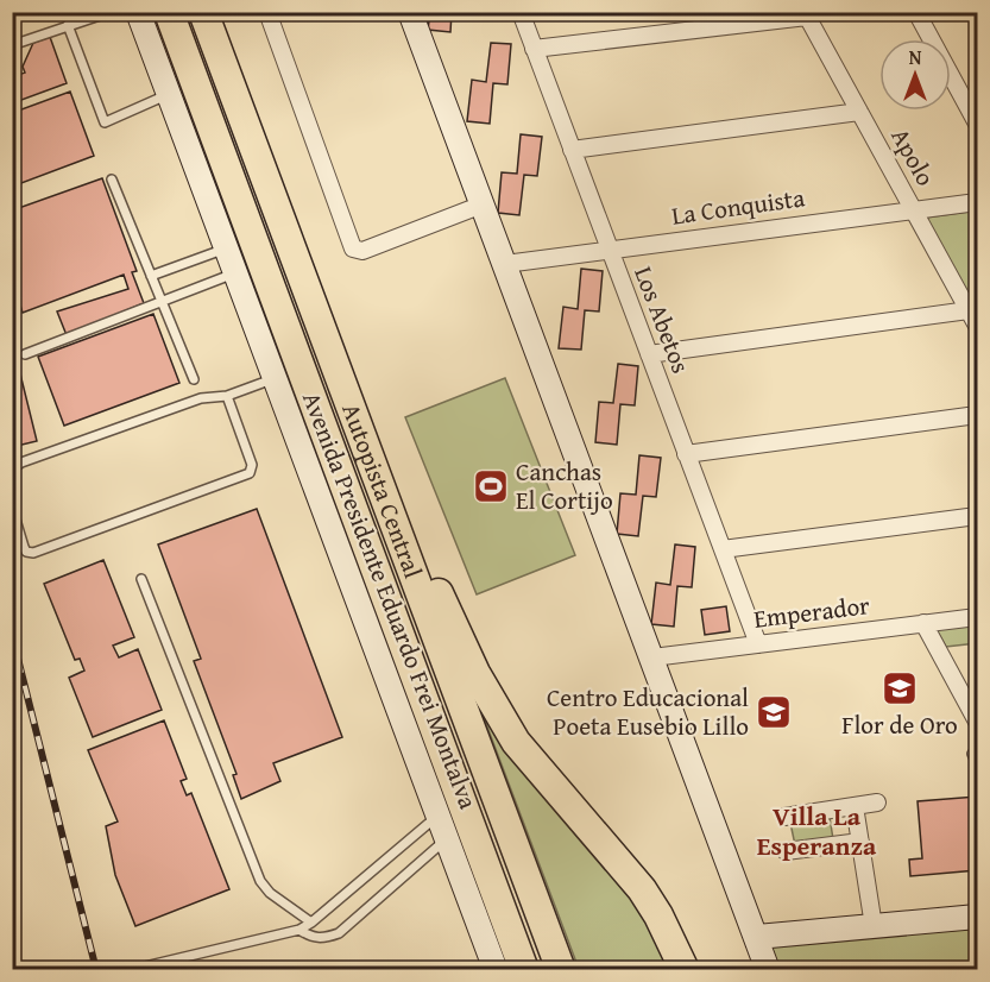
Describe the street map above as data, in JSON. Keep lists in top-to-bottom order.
{
  "streets": {
    "highway": ["Autopista Central"],
    "main road": ["Avenida Presidente Eduardo Frei Montalva"],
    "street": [
      "Apolo",
      "La Conquista",
      "Los Abetos",
      "Emperador"
    ]
  },
  "crossings": [
    ["Apolo", "La Conquista"],
    ["La Conquista", "Los Abetos"],
    ["Los Abetos", "Emperador"]
  ],
  "districts": ["Villa La Esperanza"],
  "places": {
    "sports": ["Canchas El Cortijo"],
    "school or university": ["Flor de Oro", "Centro Educacional Poeta Eusebio Lillo"]
  },
  "north": "top"
}
